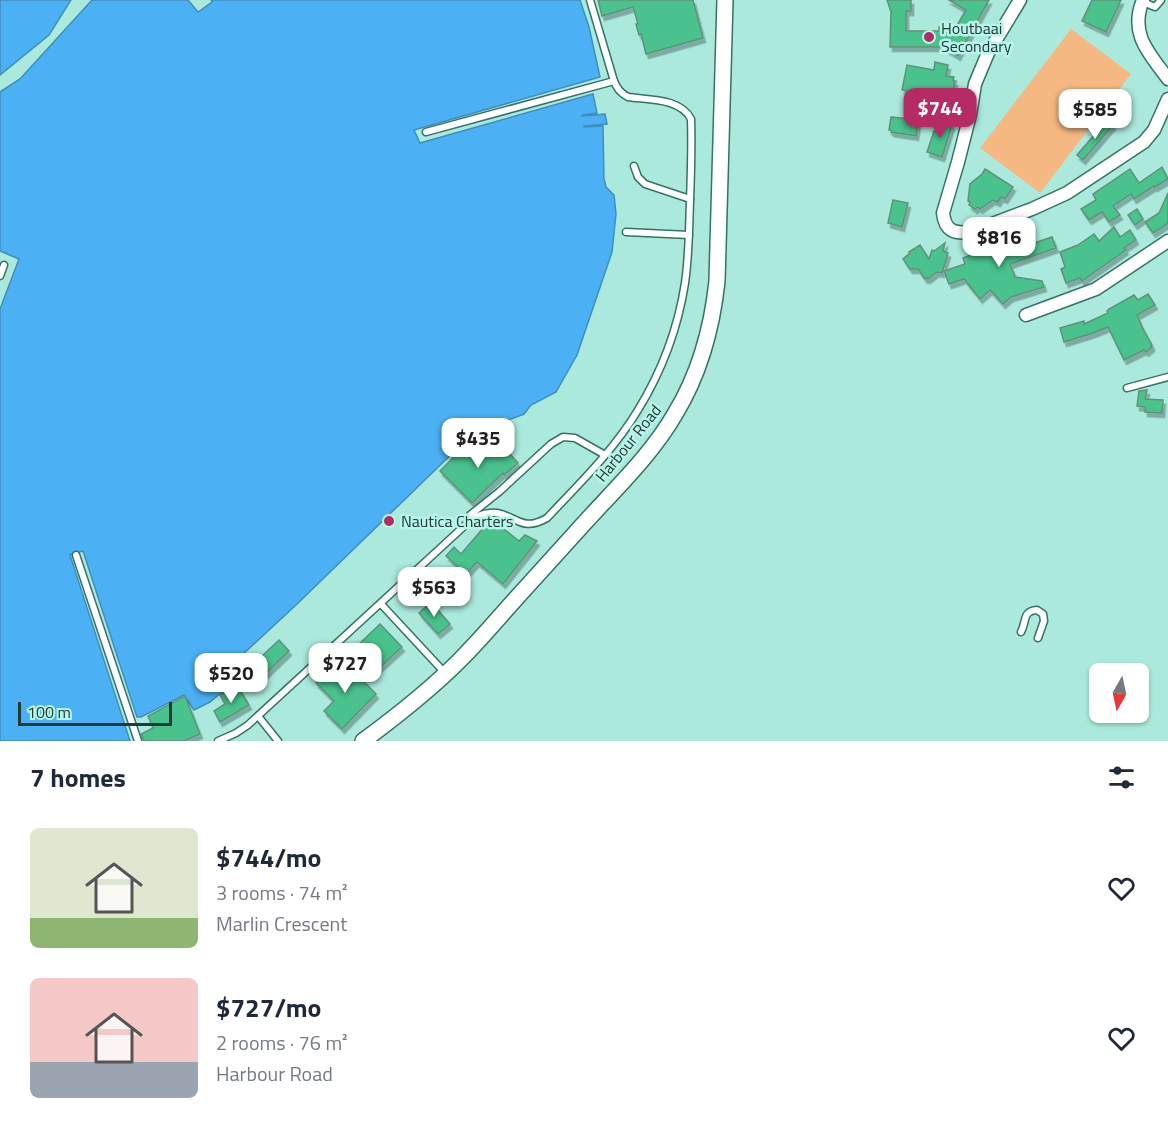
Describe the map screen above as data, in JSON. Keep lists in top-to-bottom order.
{
  "streets": {
    "street": ["Harbour Road"]
  },
  "places": ["Houtbaai Secondary", "Nautica Charters"],
  "scale_bar": "100 m",
  "north": "bottom",
  "page": {
    "price": [
      "$744",
      "$585",
      "$816",
      "$435",
      "$563",
      "$727",
      "$520"
    ],
    "scale": "100 m",
    "heading": "7 homes",
    "list": [
      {
        "name": "$744/mo",
        "note": "3 rooms · 74 m² · Marlin Crescent"
      },
      {
        "name": "$727/mo",
        "note": "2 rooms · 76 m² · Harbour Road"
      }
    ]
  }
}
